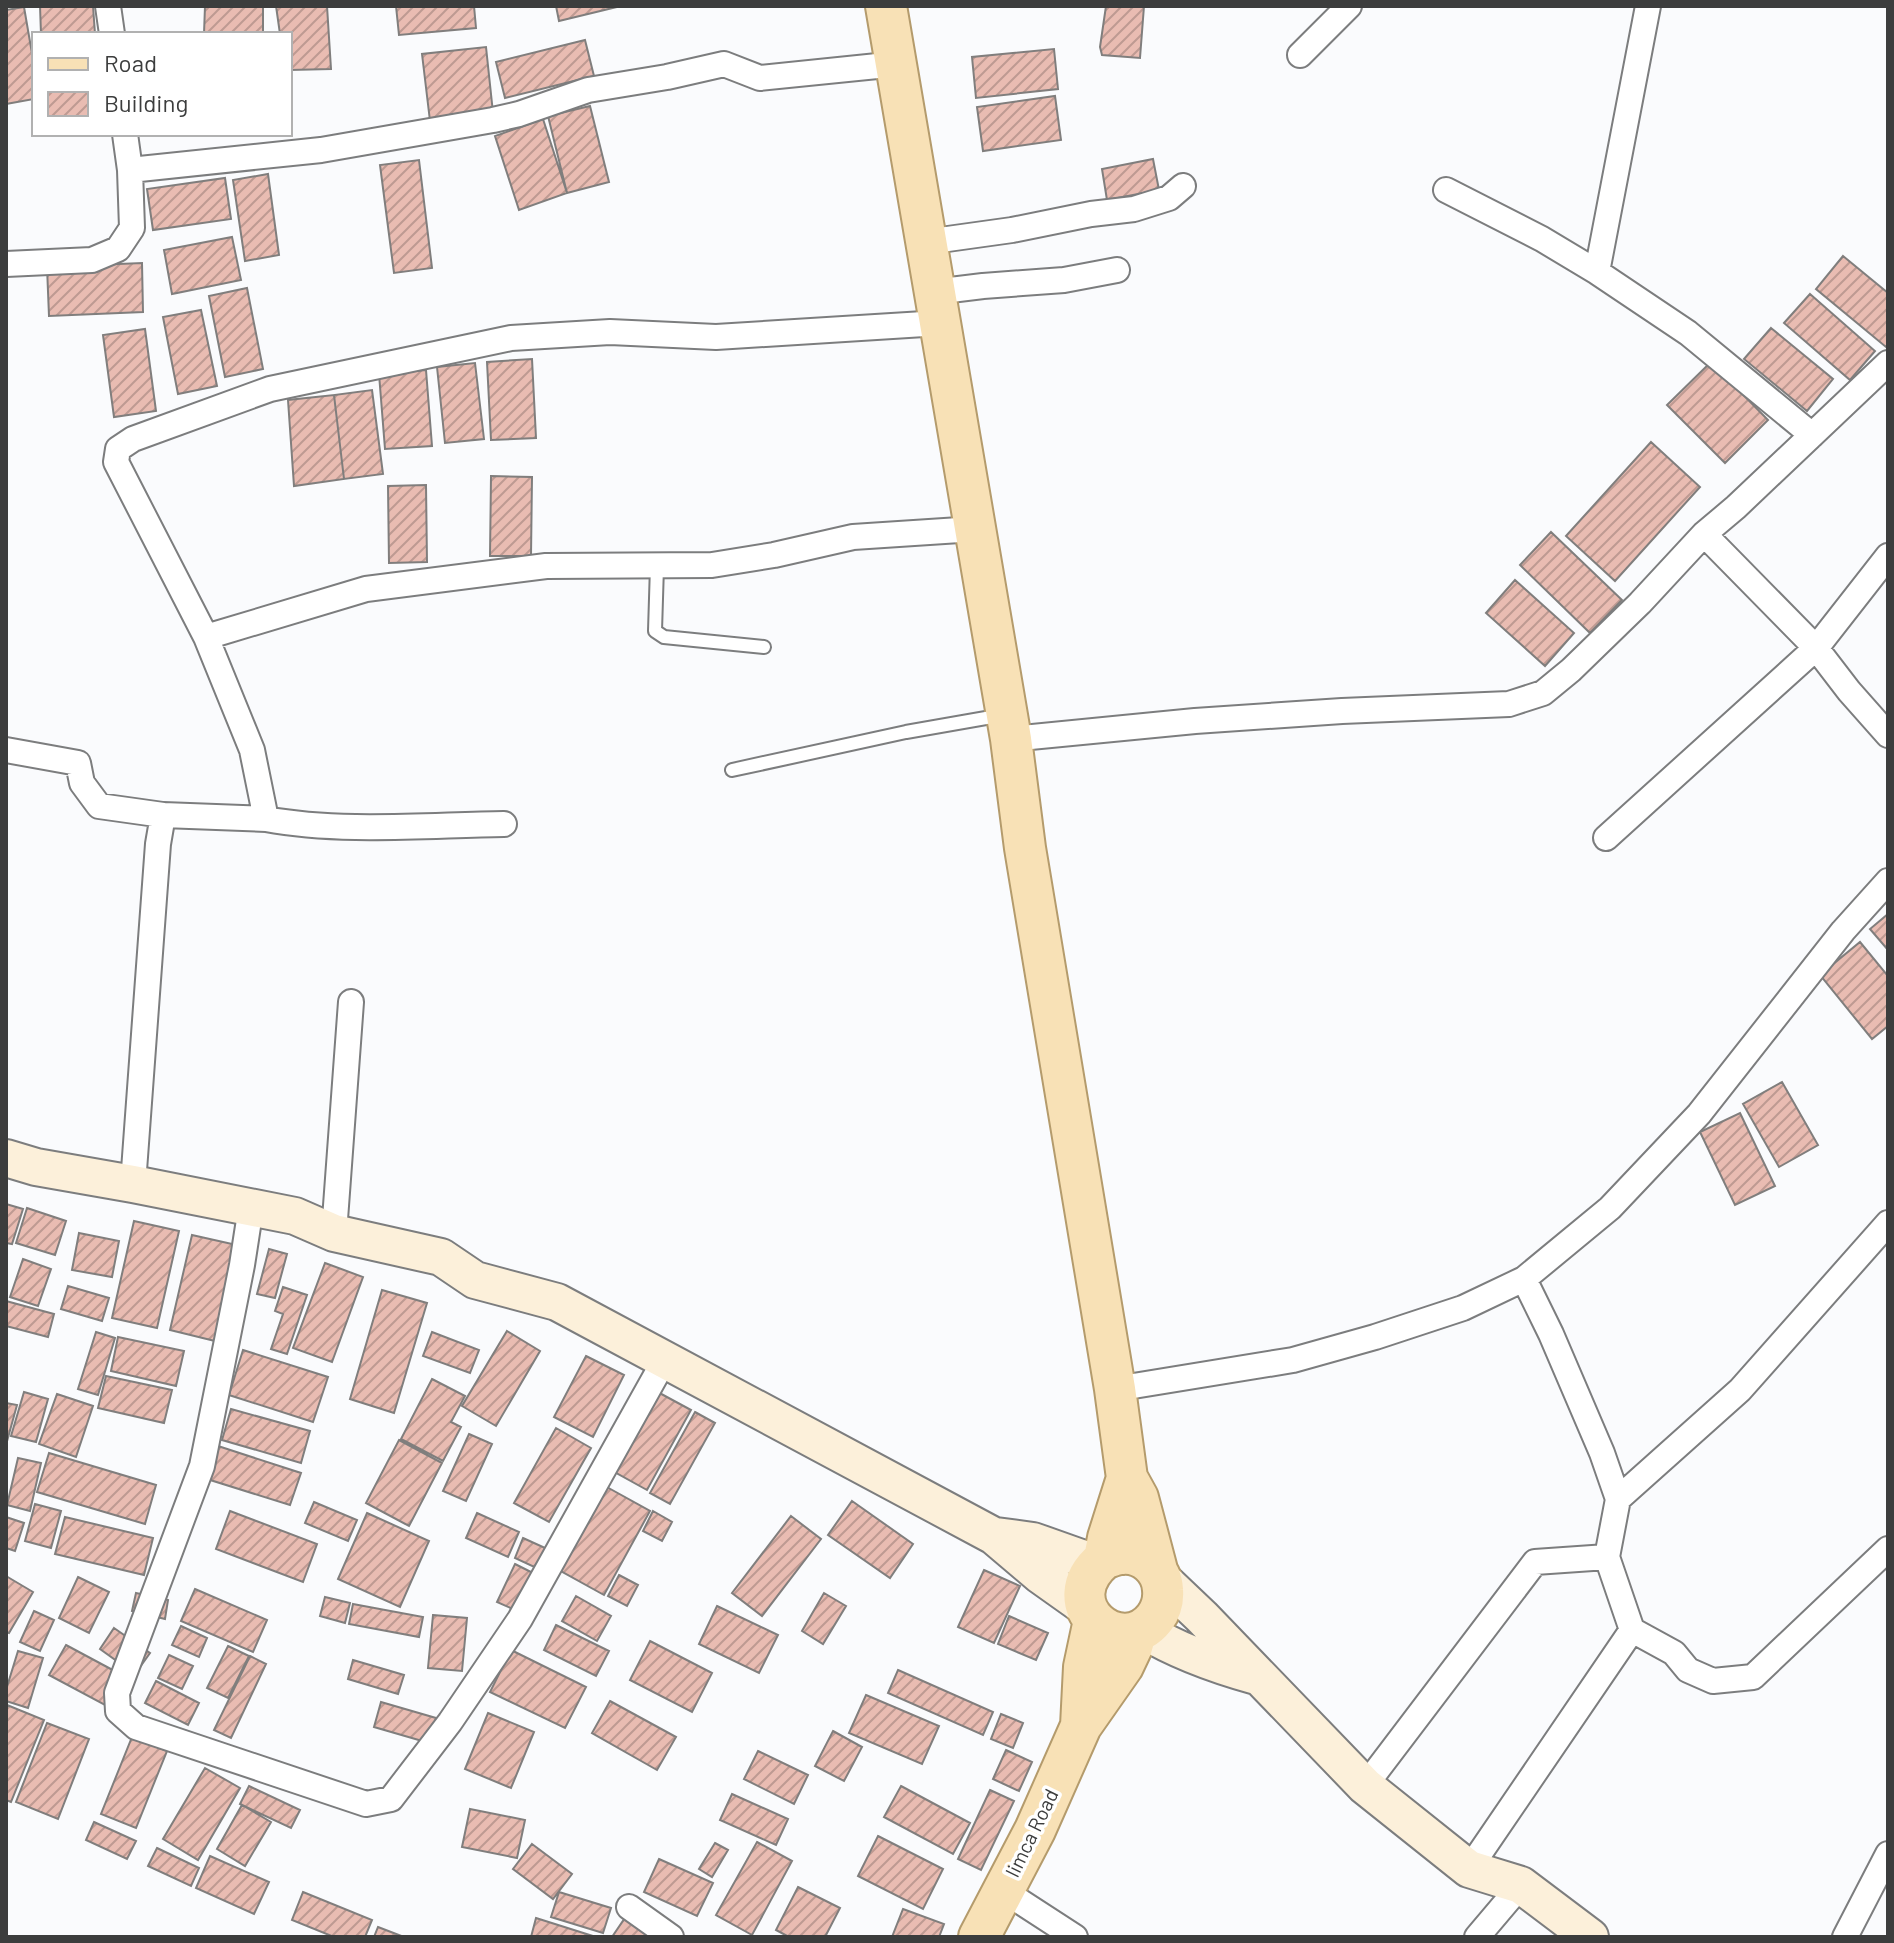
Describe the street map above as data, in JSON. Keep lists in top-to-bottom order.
{
  "streets": {
    "main road": ["limca Road"]
  },
  "legend": ["Road", "Building"]
}
